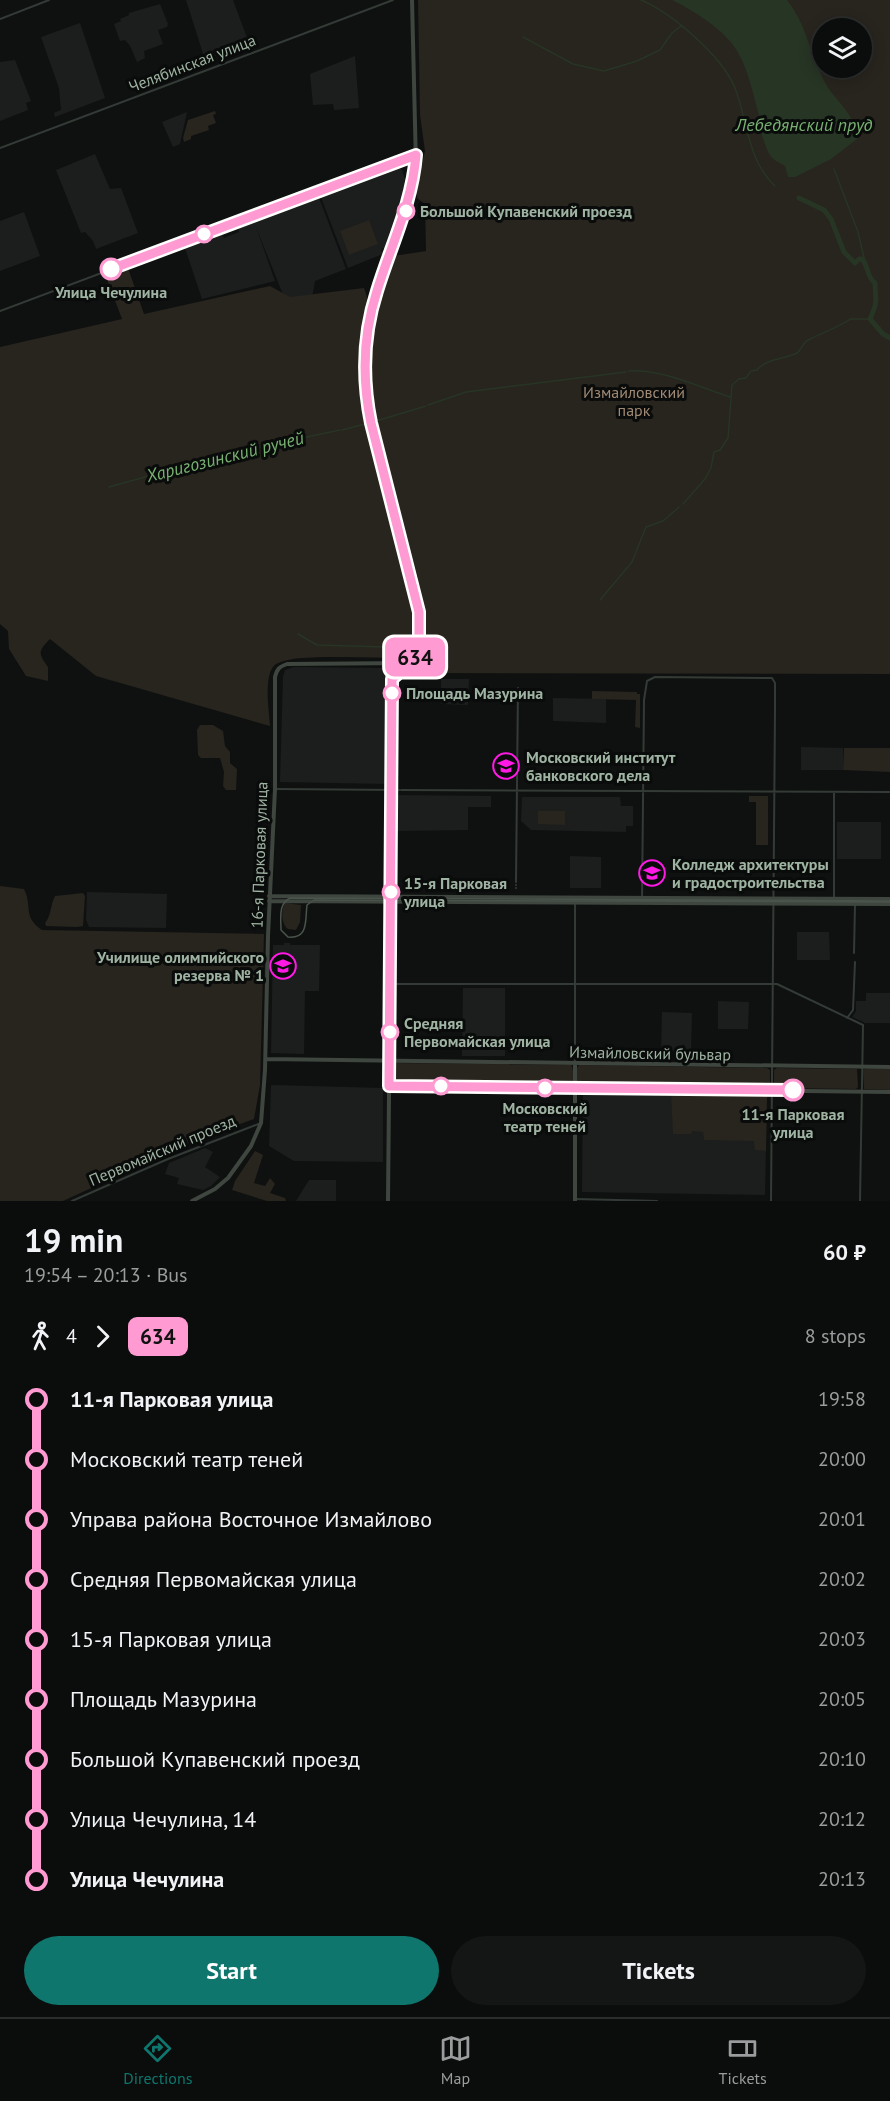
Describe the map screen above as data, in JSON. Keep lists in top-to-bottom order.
{
  "streets": {
    "main road": ["16-я Парковая улица", "Измайловский бульвар"],
    "street": ["Челябинская улица", "Первомайский проезд"]
  },
  "crossings": [
    ["16-я Парковая улица", "Измайловский бульвар"],
    ["16-я Парковая улица", "Первомайский проезд"]
  ],
  "water": ["Лебедянский пруд", "Харигозинский ручей"],
  "parks": ["Измайловский парк"],
  "places": {
    "other": [
      "Большой Купавенский проезд",
      "Улица Чечулина",
      "Площадь Мазурина",
      "15-я Парковая улица",
      "Средняя Первомайская улица",
      "Московский театр теней",
      "11-я Парковая улица"
    ],
    "school or university": ["Московский институт банковского дела", "Колледж архитектуры и градостроительства", "Училище олимпийского резерва № 1"]
  },
  "lines": ["bus line 634"],
  "page": {
    "on_map": "634",
    "heading": ["19 min", "19:54 – 20:13 · Bus", "60 ₽"],
    "legs": ["4", "634", "8 stops"],
    "list": [
      {
        "name": "11-я Парковая улица",
        "value": "19:58"
      },
      {
        "name": "Московский театр теней",
        "value": "20:00"
      },
      {
        "name": "Управа района Восточное Измайлово",
        "value": "20:01"
      },
      {
        "name": "Средняя Первомайская улица",
        "value": "20:02"
      },
      {
        "name": "15-я Парковая улица",
        "value": "20:03"
      },
      {
        "name": "Площадь Мазурина",
        "value": "20:05"
      },
      {
        "name": "Большой Купавенский проезд",
        "value": "20:10"
      },
      {
        "name": "Улица Чечулина, 14",
        "value": "20:12"
      },
      {
        "name": "Улица Чечулина",
        "value": "20:13"
      }
    ],
    "buttons": ["Start", "Tickets"],
    "tabs": ["Directions", "Map", "Tickets"]
  }
}
